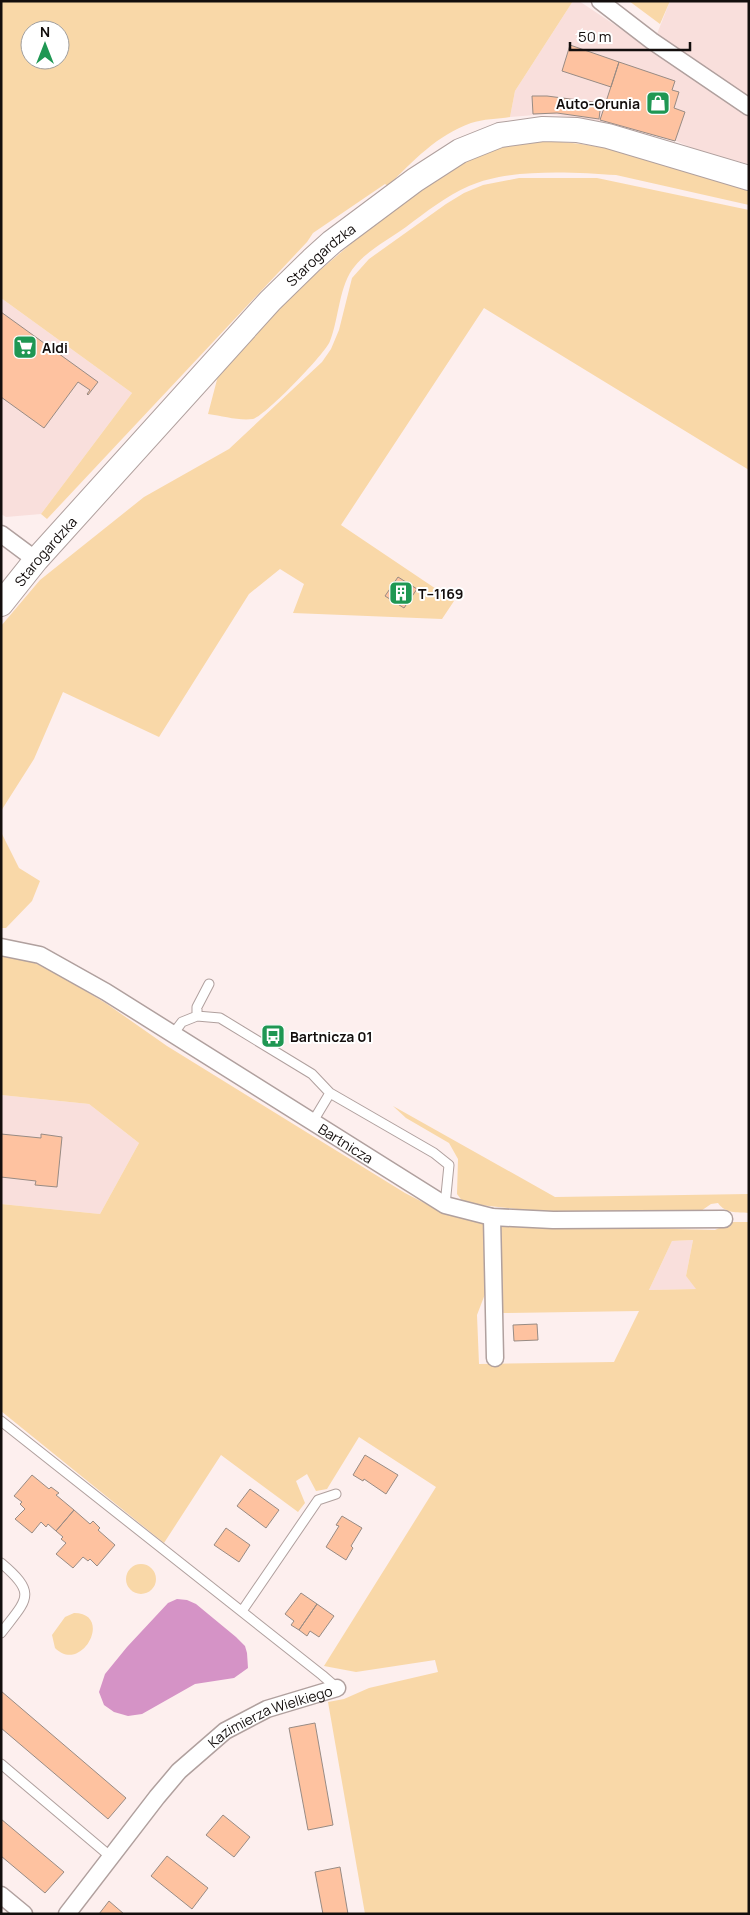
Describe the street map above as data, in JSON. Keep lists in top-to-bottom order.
{
  "streets": {
    "main road": ["Starogardzka"],
    "street": ["Bartnicza", "Kazimierza Wielkiego"]
  },
  "places": {
    "shop": ["Auto-Orunia"],
    "supermarket": ["Aldi"],
    "building": ["T--1169"],
    "bus stop": ["Bartnicza 01"]
  },
  "scale_bar": "50 m",
  "north": "top"
}
